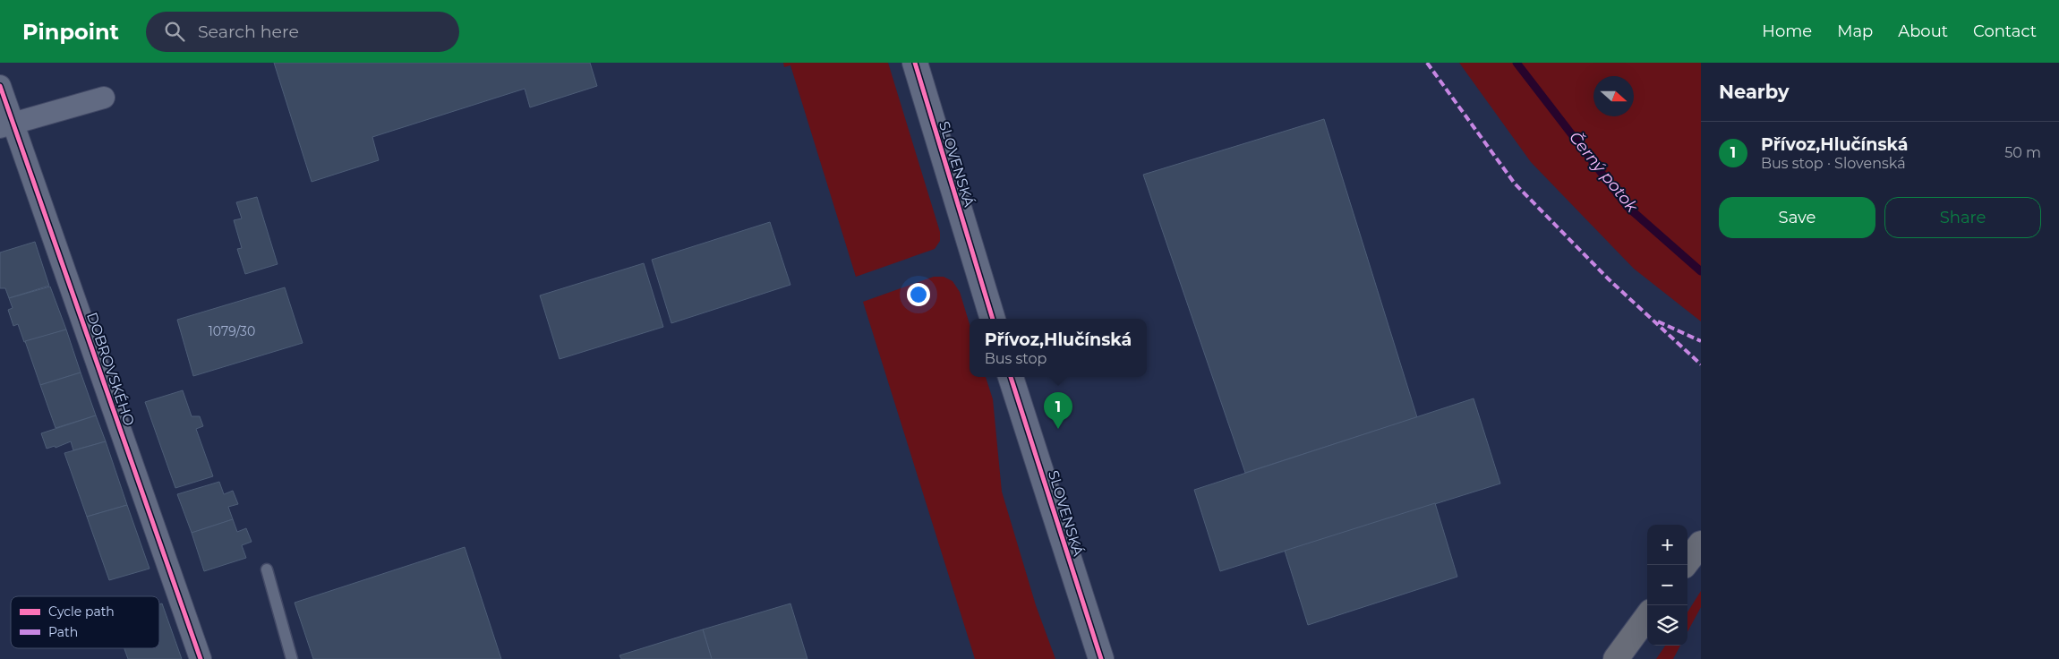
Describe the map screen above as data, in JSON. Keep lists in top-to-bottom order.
{
  "streets": {
    "street": ["SLOVENSKÁ", "DOBROVSKÉHO"]
  },
  "water": ["Černý potok"],
  "house_numbers": ["1079/30"],
  "legend": ["Cycle path", "Path"],
  "north": "right",
  "page": {
    "header": "Pinpoint",
    "search": "Search here",
    "nav": [
      "Home",
      "Map",
      "About",
      "Contact"
    ],
    "heading": "Nearby",
    "list": [
      {
        "mark": "1",
        "name": "Přívoz,Hlučínská",
        "note": "Bus stop · Slovenská",
        "value": "50 m"
      }
    ],
    "buttons": ["Save", "Share"],
    "popup": ["Přívoz,Hlučínská", "Bus stop"],
    "pins": "1",
    "map_buttons": ["+", "−"]
  }
}
